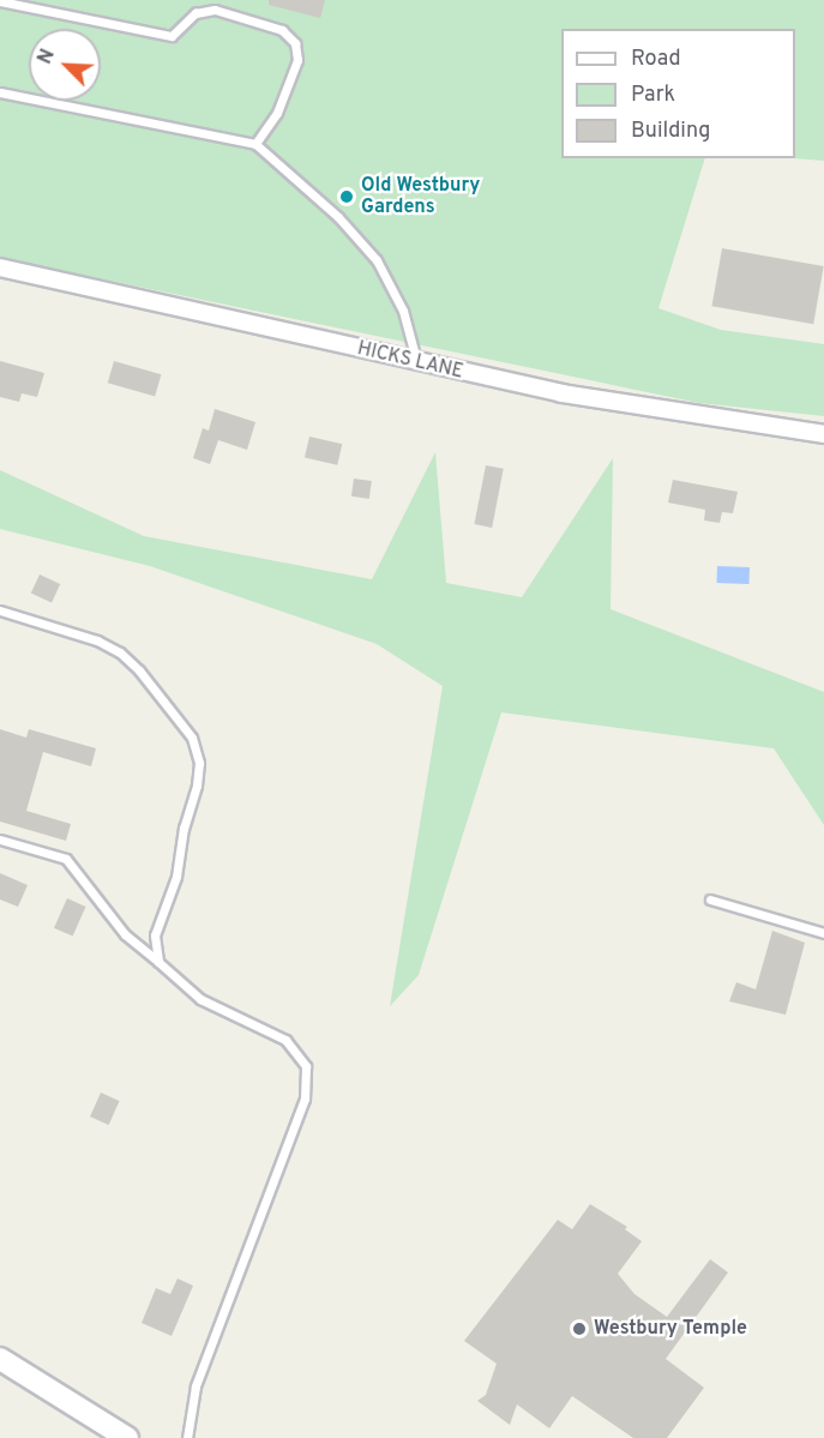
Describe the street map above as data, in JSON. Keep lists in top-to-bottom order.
{
  "streets": {
    "street": ["HICKS LANE"]
  },
  "places": ["Old Westbury Gardens", "Westbury Temple"],
  "legend": ["Road", "Park", "Building"],
  "north": "top left"
}
